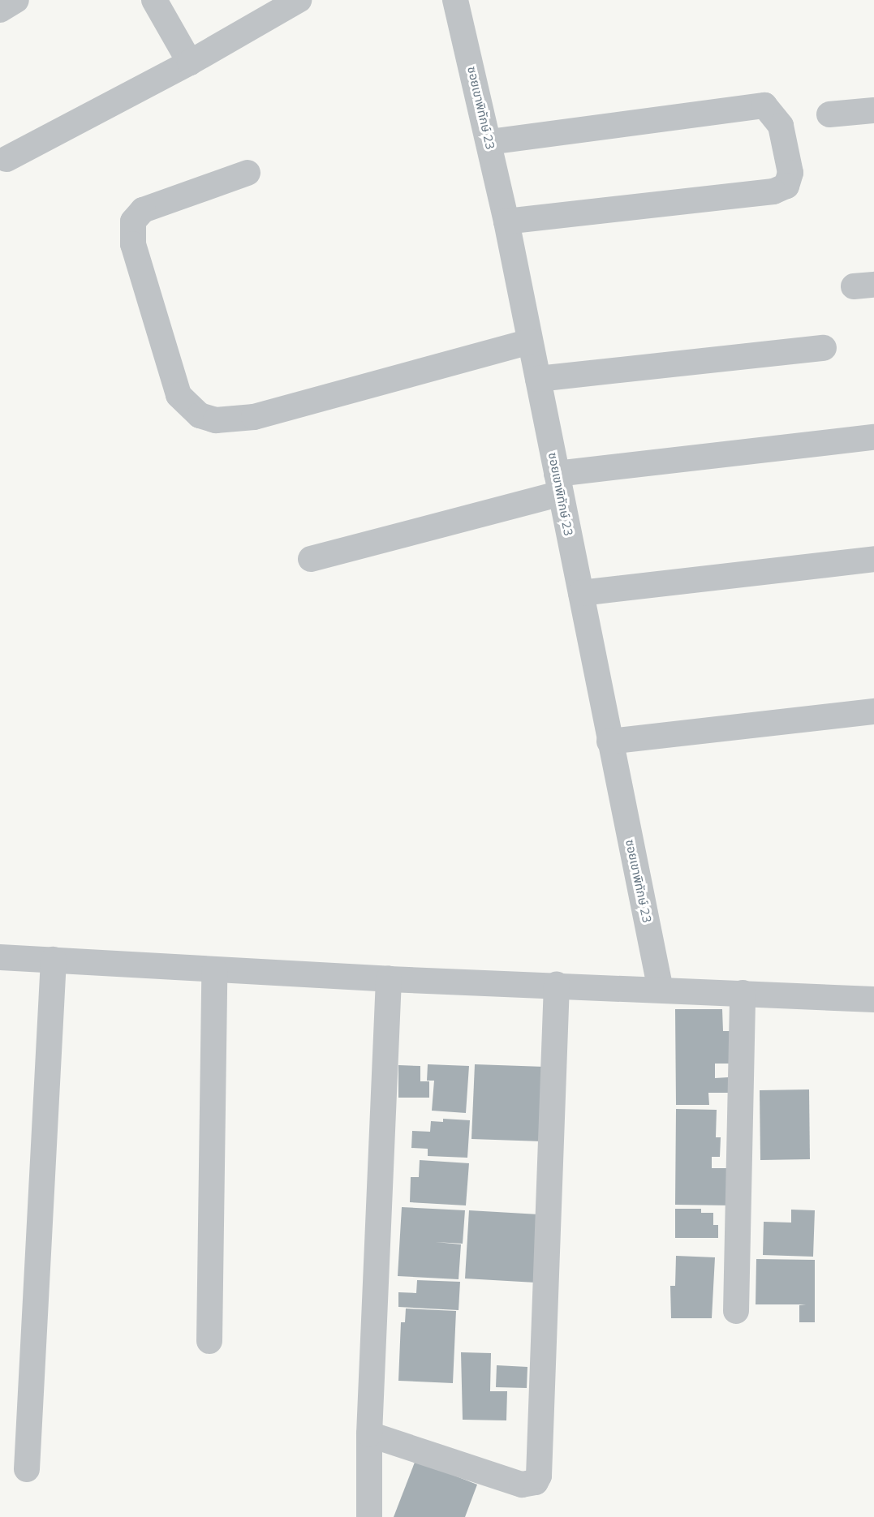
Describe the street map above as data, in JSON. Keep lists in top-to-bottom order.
{
  "streets": {
    "street": ["ซอยเขาพิทักษ์ 23"]
  }
}
